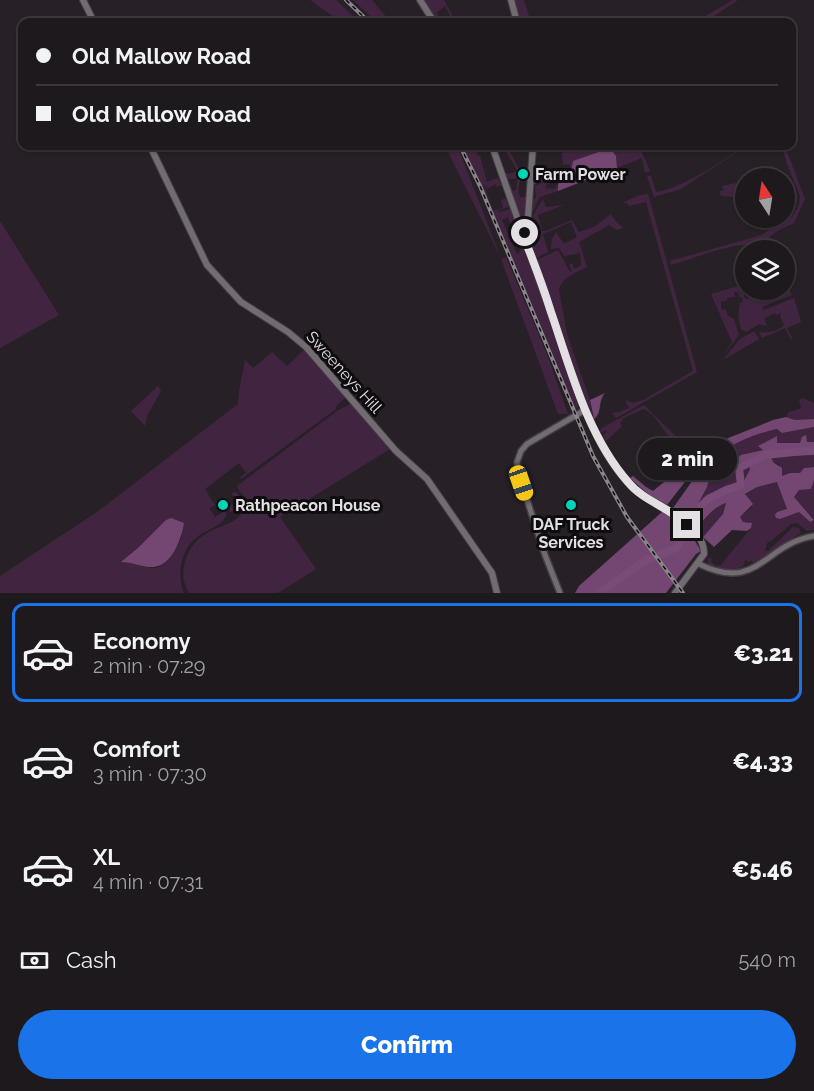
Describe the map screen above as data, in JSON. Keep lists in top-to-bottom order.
{
  "streets": {
    "street": ["Sweeneys Hill"]
  },
  "places": ["Farm Power", "Rathpeacon House", "DAF Truck Services"],
  "north": "top",
  "page": {
    "banner": ["Old Mallow Road", "Old Mallow Road"],
    "bubble": "2 min",
    "list": [
      {
        "name": "Economy",
        "note": "2 min · 07:29",
        "value": "€3.21"
      },
      {
        "name": "Comfort",
        "note": "3 min · 07:30",
        "value": "€4.33"
      },
      {
        "name": "XL",
        "note": "4 min · 07:31",
        "value": "€5.46"
      }
    ],
    "pay": ["Cash", "540 m"],
    "buttons": "Confirm"
  }
}
